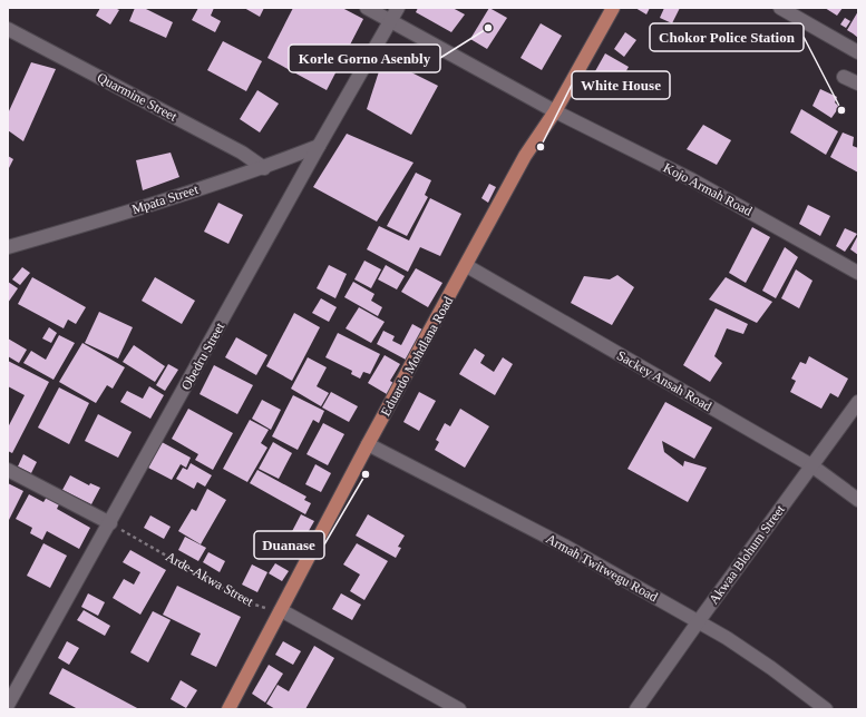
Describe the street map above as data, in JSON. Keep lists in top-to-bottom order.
{
  "streets": {
    "main road": ["Eduardo Mohdlana Road"],
    "street": [
      "Quarmine Street",
      "Kojo Armah Road",
      "Mpata Street",
      "Obedru Street",
      "Sackey Ansah Road",
      "Akwaa Blohum Street",
      "Armah Twitwegu Road"
    ],
    "path": ["Arde-Akwa Street"]
  },
  "crossings": [
    ["Quarmine Street", "Mpata Street"],
    ["Kojo Armah Road", "Obedru Street"],
    ["Kojo Armah Road", "Eduardo Mohdlana Road"],
    ["Mpata Street", "Obedru Street"],
    ["Obedru Street", "Arde-Akwa Street"],
    ["Eduardo Mohdlana Road", "Sackey Ansah Road"],
    ["Eduardo Mohdlana Road", "Armah Twitwegu Road"],
    ["Eduardo Mohdlana Road", "Arde-Akwa Street"],
    ["Sackey Ansah Road", "Akwaa Blohum Street"],
    ["Akwaa Blohum Street", "Armah Twitwegu Road"]
  ],
  "places": [
    "Korle Gorno Asenbly",
    "Chokor Police Station",
    "White House",
    "Duanase"
  ]
}
